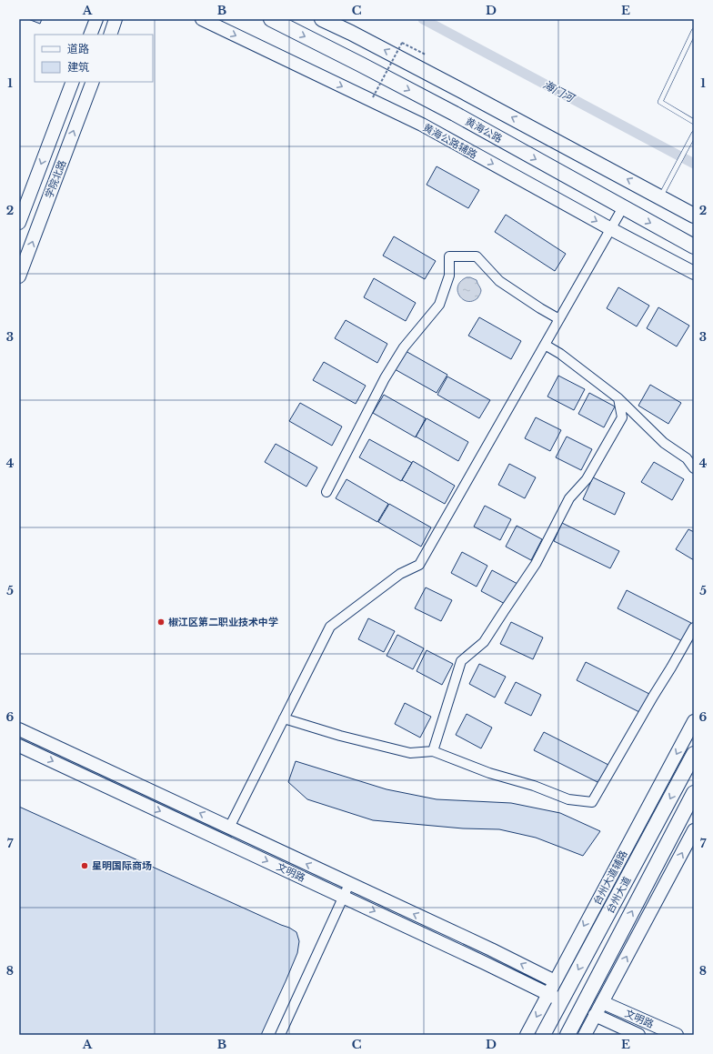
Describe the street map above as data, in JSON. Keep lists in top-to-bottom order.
{
  "streets": {
    "main road": [
      "黄海公路",
      "黄海公路辅路",
      "学院北路",
      "文明路",
      "台州大道辅路",
      "台州大道"
    ]
  },
  "crossings": [
    ["文明路", "台州大道辅路"],
    ["文明路", "台州大道"]
  ],
  "water": ["海门河"],
  "places": ["椒江区第二职业技术中学", "星明国际商场"],
  "legend": ["道路", "建筑"],
  "grid": {
    "columns": [
      "A",
      "B",
      "C",
      "D",
      "E"
    ],
    "rows": [
      "1",
      "2",
      "3",
      "4",
      "5",
      "6",
      "7",
      "8"
    ]
  }
}
